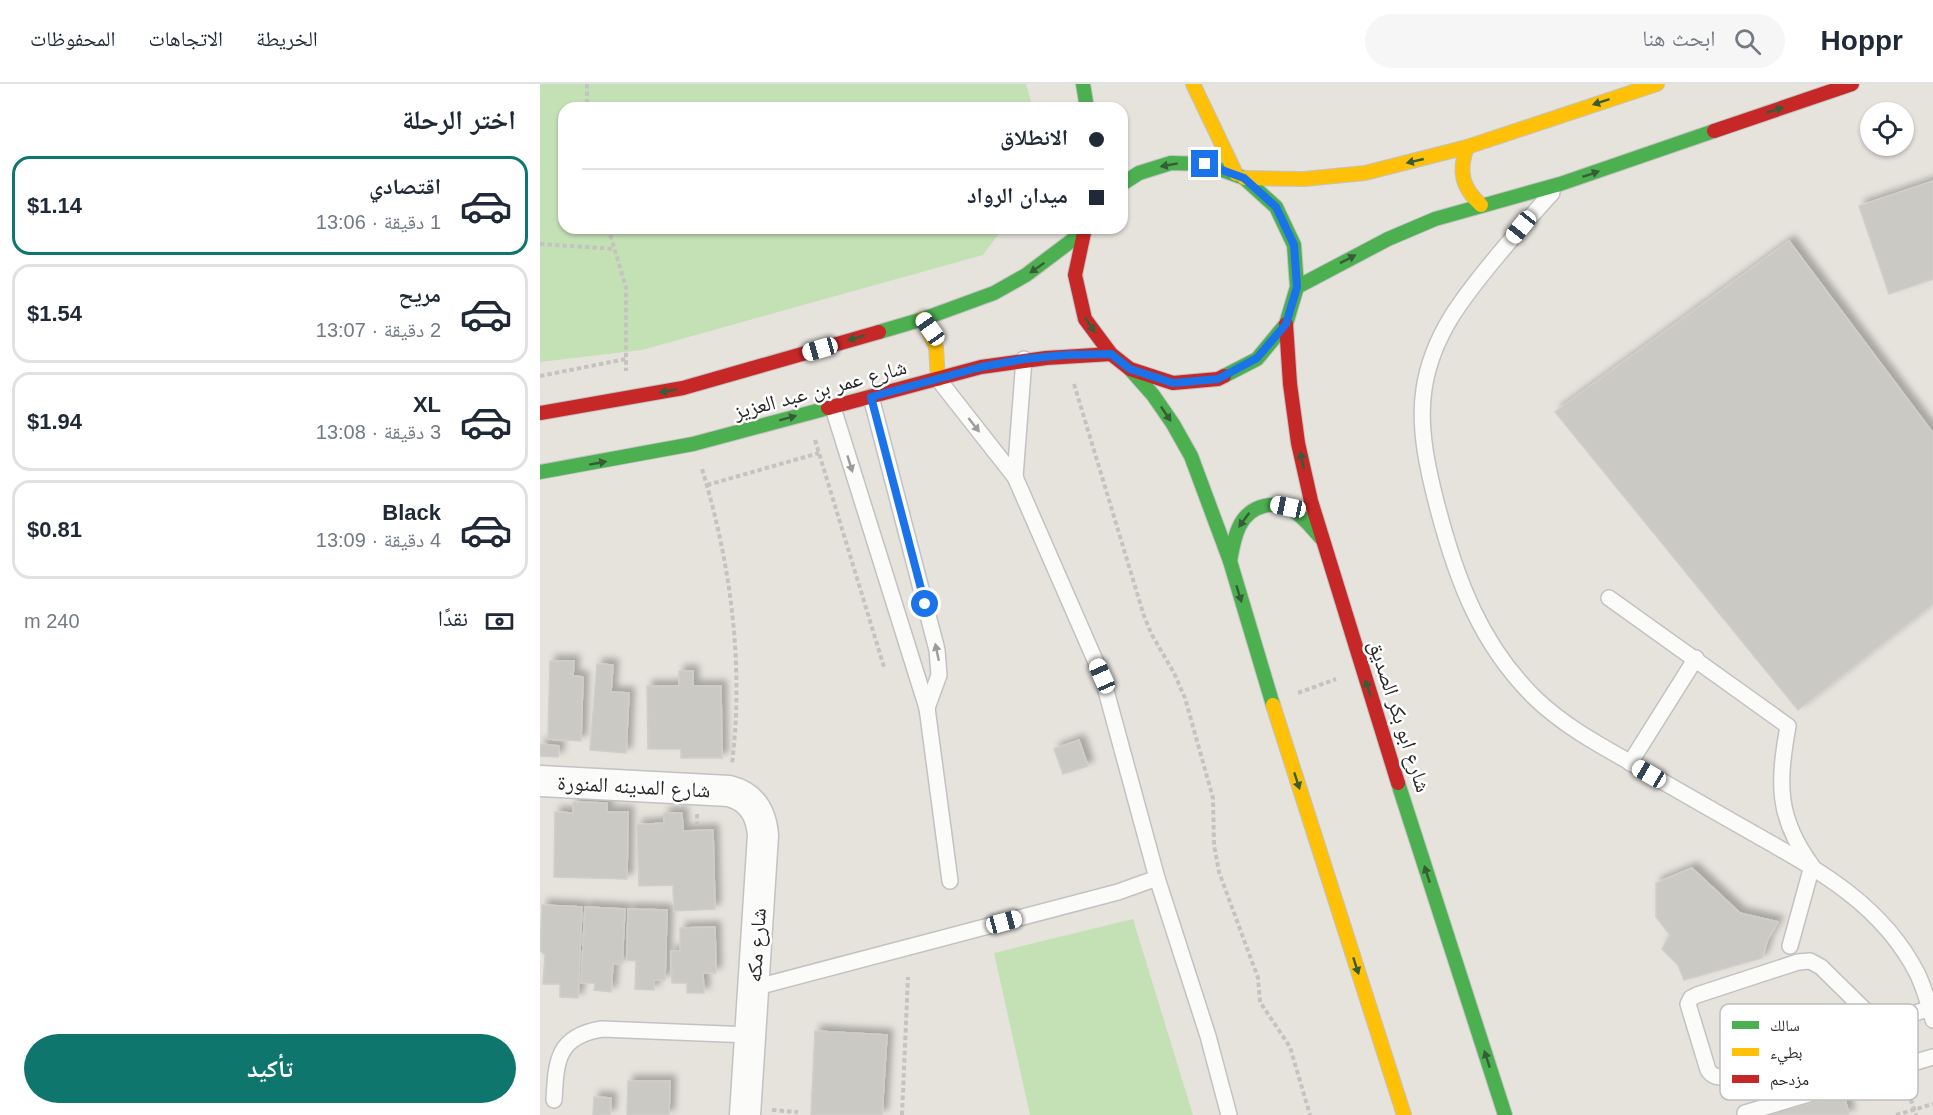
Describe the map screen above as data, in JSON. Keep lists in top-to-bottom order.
{
  "streets": {
    "main road": ["شارع عمر بن عبد العزيز", "شارع ابو بكر الصديق"],
    "street": ["شارع المدينه المنورة", "شارع مكه"]
  },
  "crossings": [
    ["شارع المدينه المنورة", "شارع مكه"]
  ],
  "legend": ["سالك", "بطيء", "مزدحم"],
  "page": {
    "header": "Hoppr",
    "search": "ابحث هنا",
    "nav": ["الخريطة", "الاتجاهات", "المحفوظات"],
    "heading": "اختر الرحلة",
    "banner": ["الانطلاق", "ميدان الرواد"],
    "list": [
      {
        "name": "اقتصادي",
        "note": "1 دقيقة · 13:06",
        "value": "$1.14"
      },
      {
        "name": "مريح",
        "note": "2 دقيقة · 13:07",
        "value": "$1.54"
      },
      {
        "name": "XL",
        "note": "3 دقيقة · 13:08",
        "value": "$1.94"
      },
      {
        "name": "Black",
        "note": "4 دقيقة · 13:09",
        "value": "$0.81"
      }
    ],
    "pay": ["نقدًا", "240 m"],
    "buttons": "تأكيد"
  }
}
